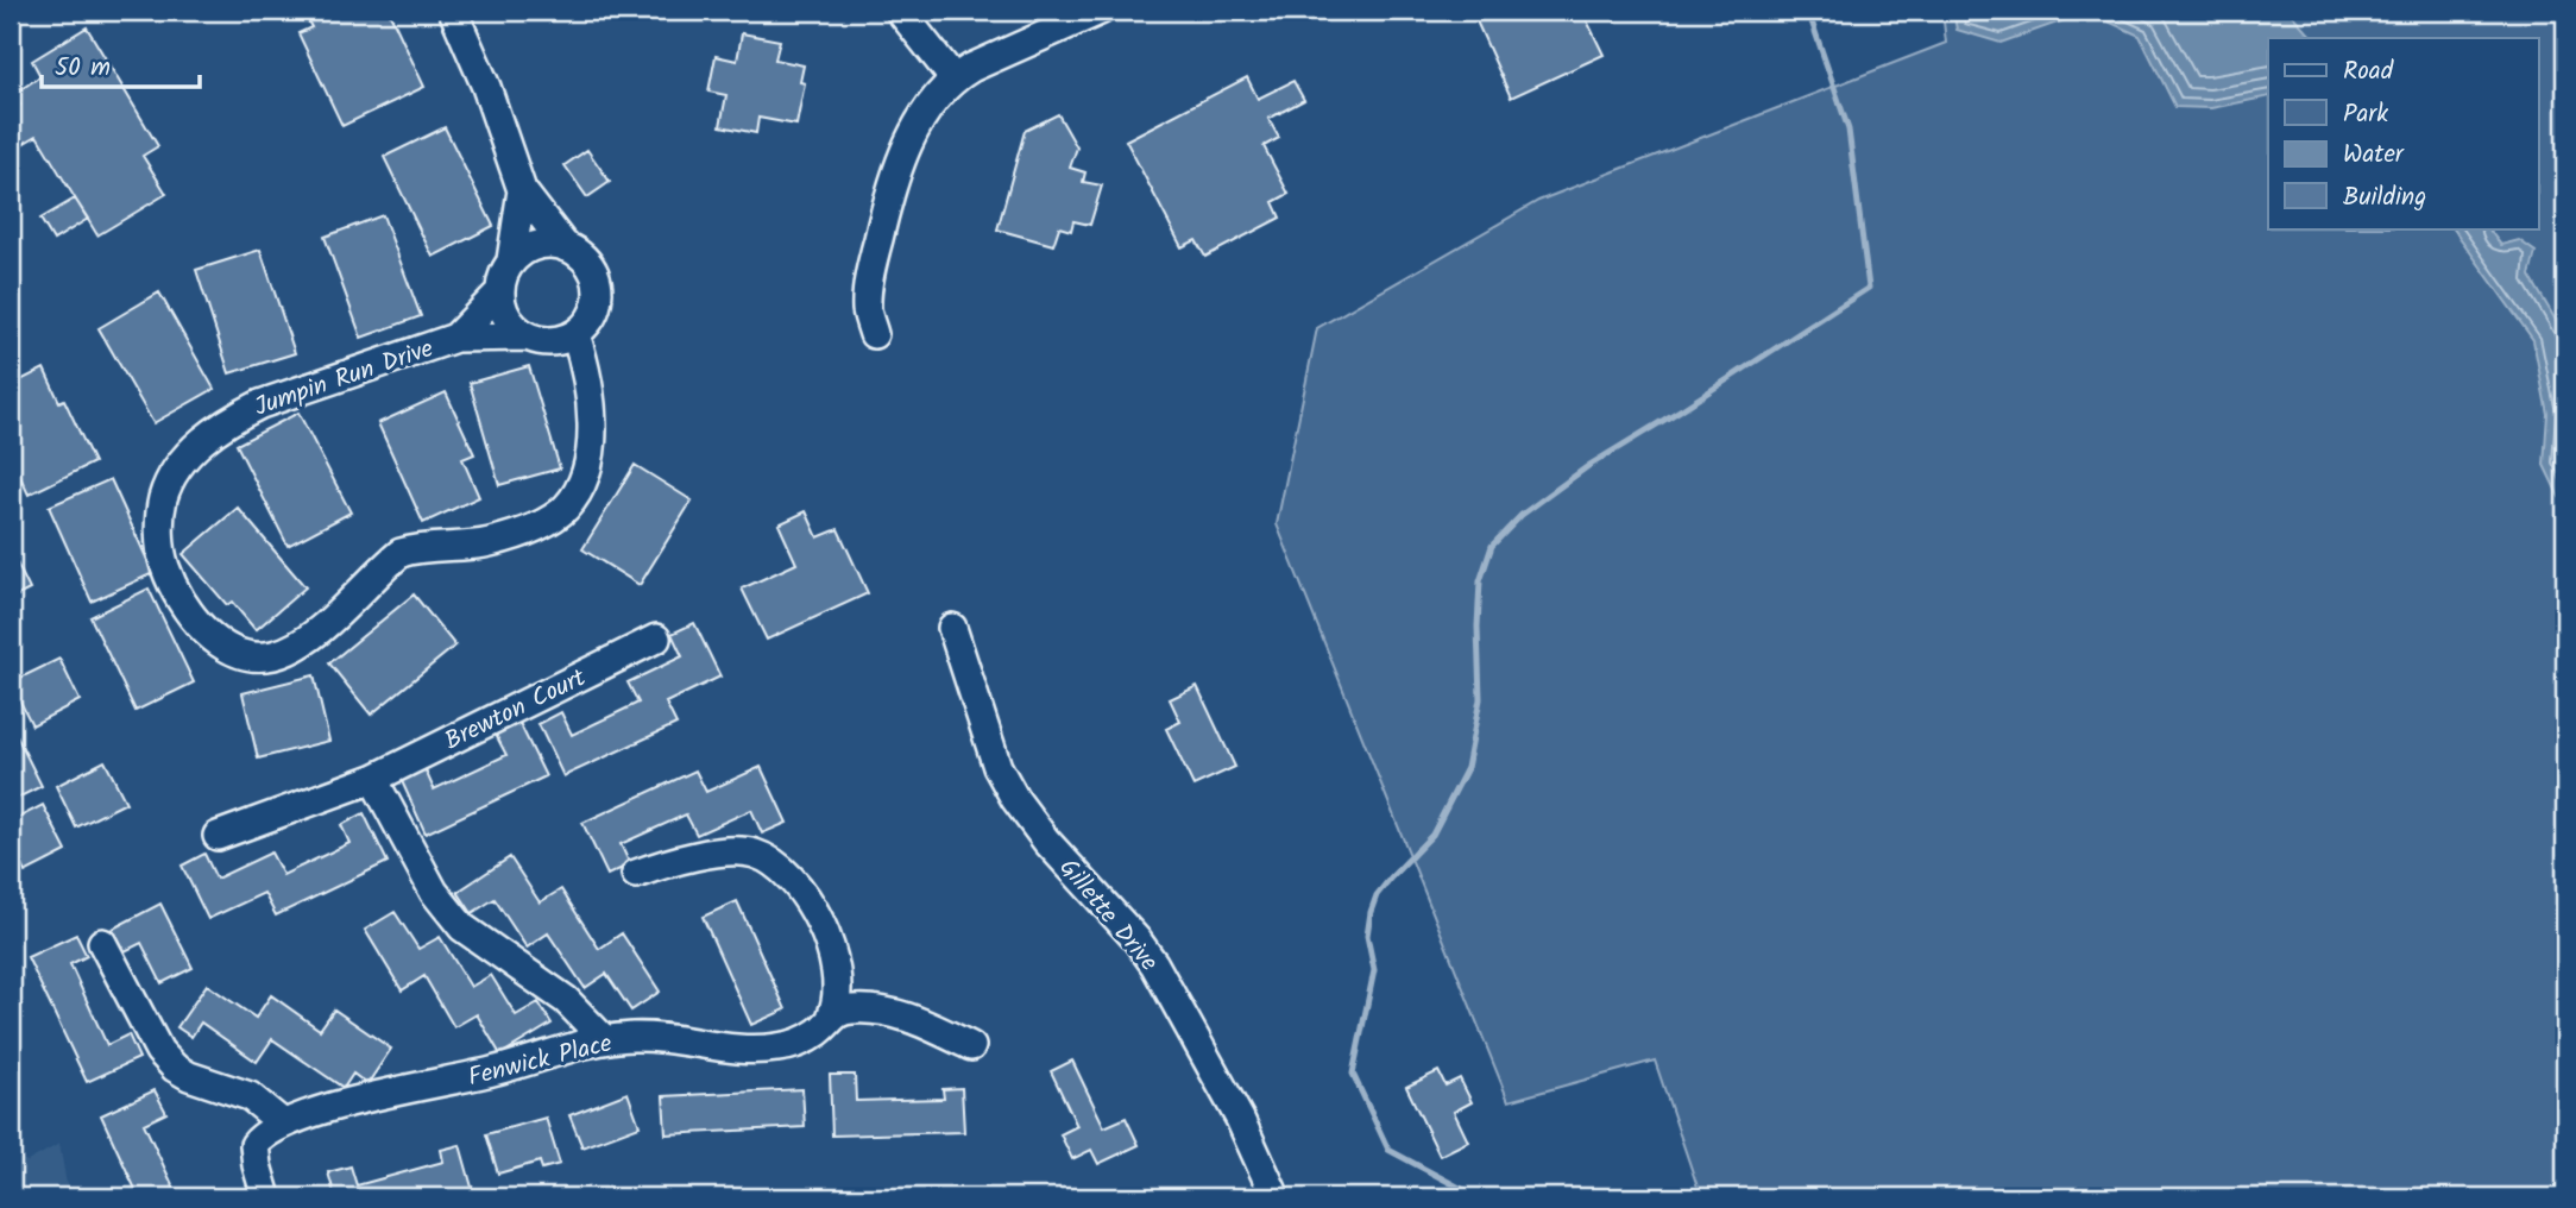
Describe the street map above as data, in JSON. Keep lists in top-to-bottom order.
{
  "streets": {
    "street": [
      "Jumpin Run Drive",
      "Brewton Court",
      "Gillette Drive",
      "Fenwick Place"
    ]
  },
  "legend": [
    "Road",
    "Park",
    "Water",
    "Building"
  ],
  "scale_bar": "50 m"
}
